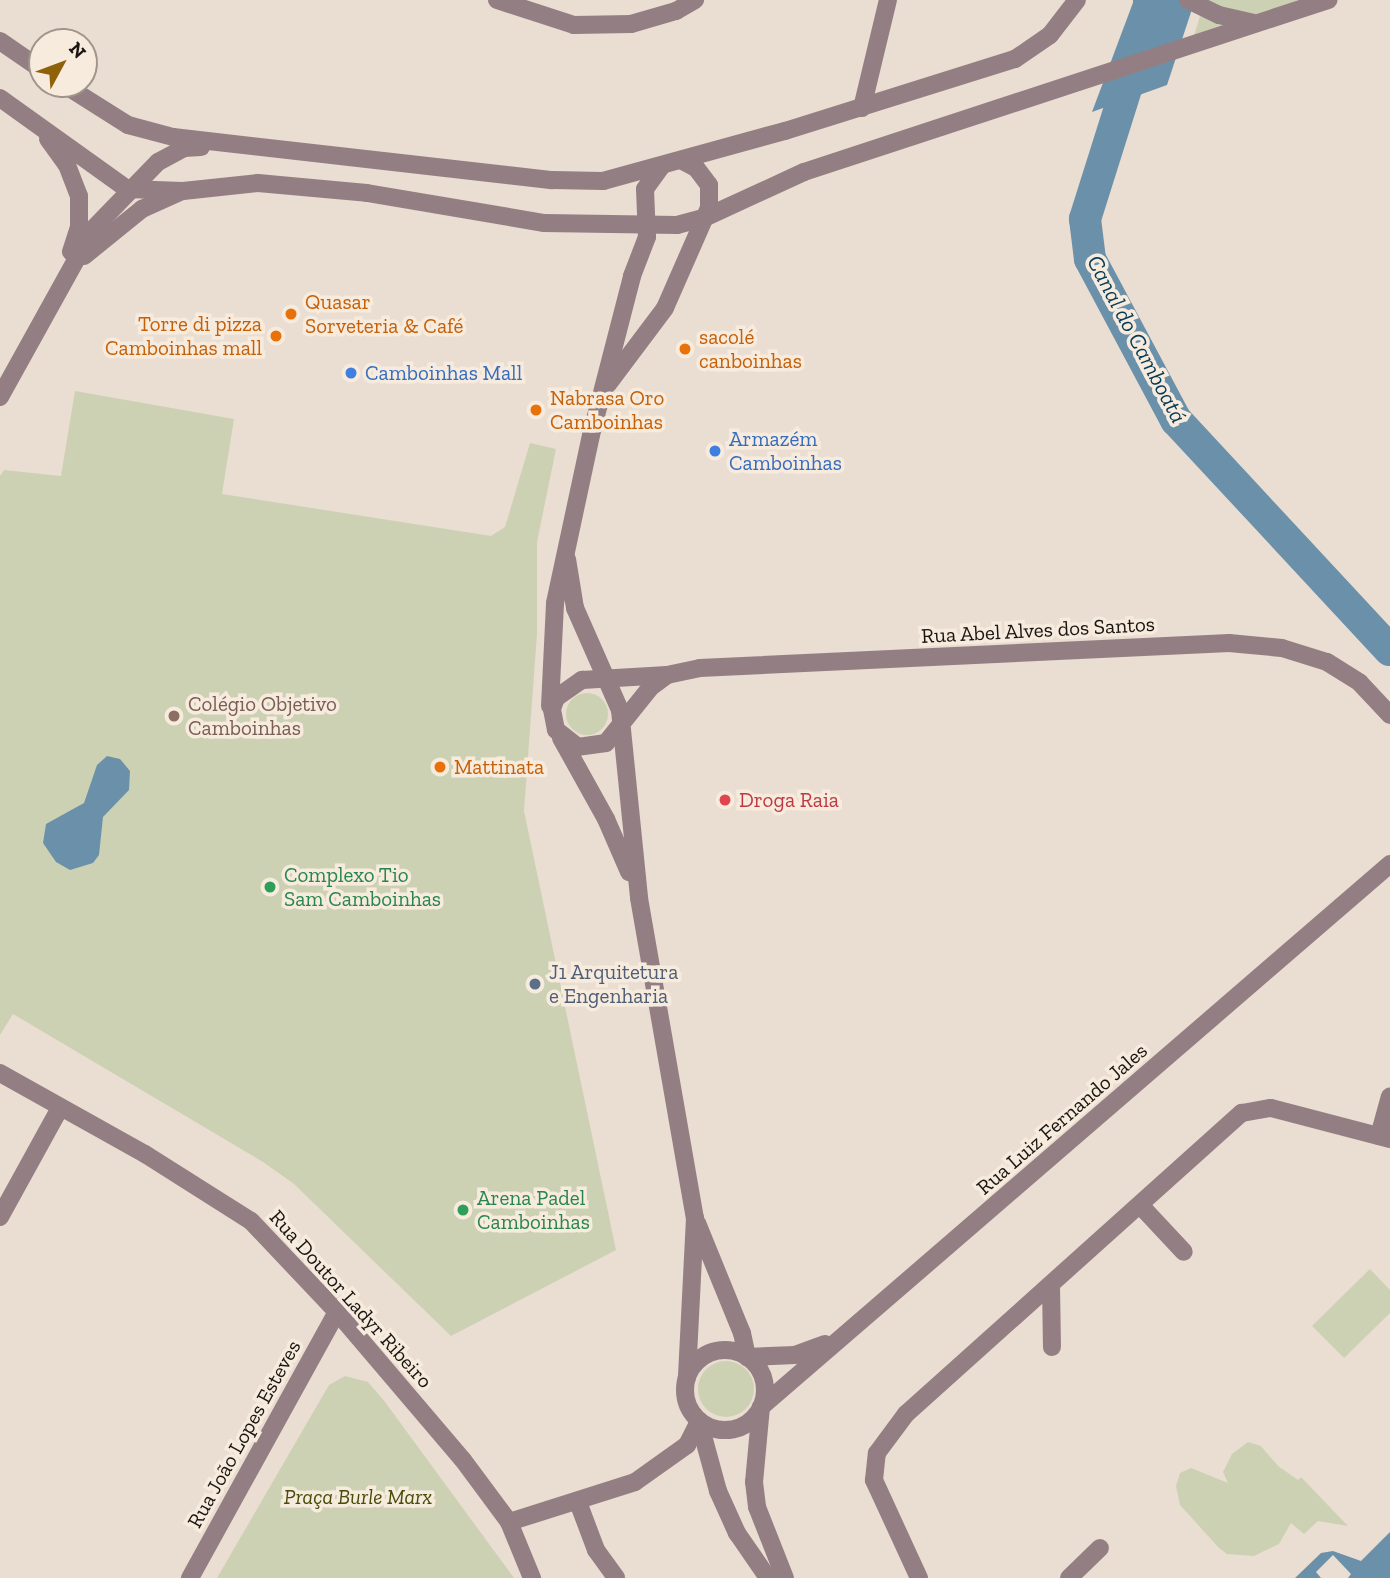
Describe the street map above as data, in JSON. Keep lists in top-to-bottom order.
{
  "streets": {
    "street": [
      "Rua Abel Alves dos Santos",
      "Rua Luiz Fernando Jales",
      "Rua Doutor Ladyr Ribeiro",
      "Rua João Lopes Esteves"
    ]
  },
  "crossings": [
    ["Rua Doutor Ladyr Ribeiro", "Rua João Lopes Esteves"]
  ],
  "water": ["Canal do Camboatá"],
  "parks": ["Praça Burle Marx"],
  "places": [
    "Quasar Sorveteria & Café",
    "Torre di pizza Camboinhas mall",
    "sacolé canboinhas",
    "Camboinhas Mall",
    "Nabrasa Oro Camboinhas",
    "Armazém Camboinhas",
    "Colégio Objetivo Camboinhas",
    "Mattinata",
    "Droga Raia",
    "Complexo Tio Sam Camboinhas",
    "J1 Arquitetura e Engenharia",
    "Arena Padel Camboinhas"
  ],
  "north": "top right"
}
